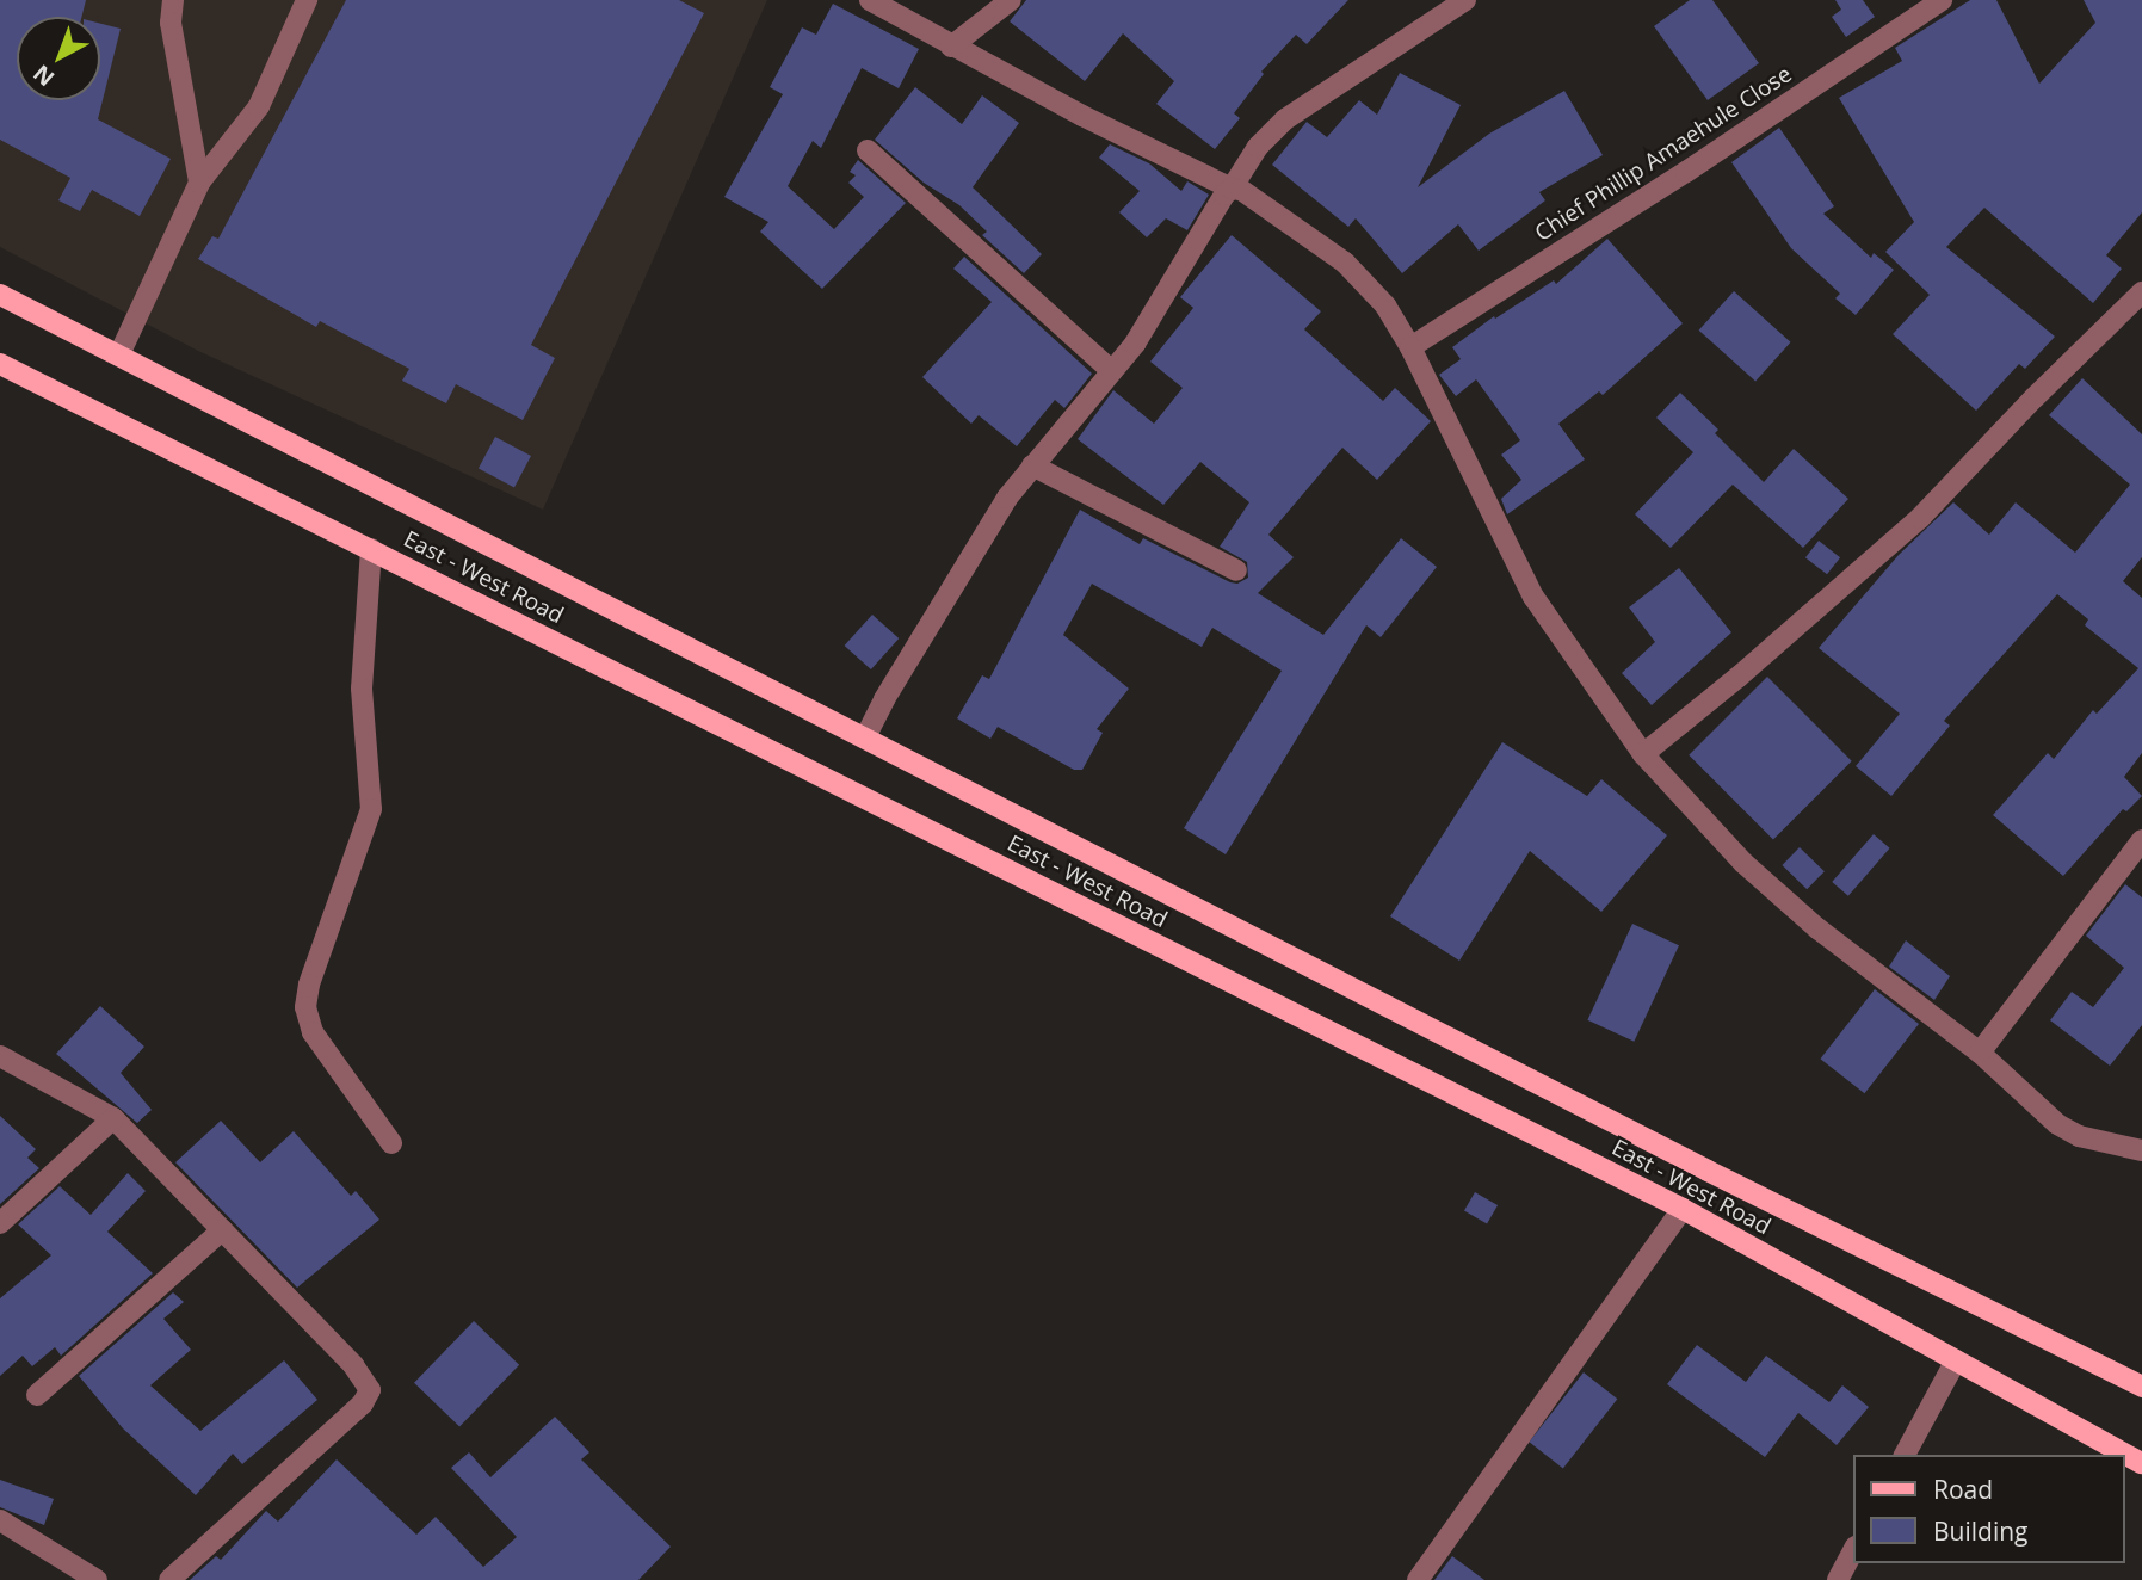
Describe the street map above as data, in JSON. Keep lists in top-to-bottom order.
{
  "streets": {
    "main road": ["East - West Road"],
    "street": ["Chief Phillip Amaehule Close"]
  },
  "legend": ["Road", "Building"],
  "north": "bottom left"
}
